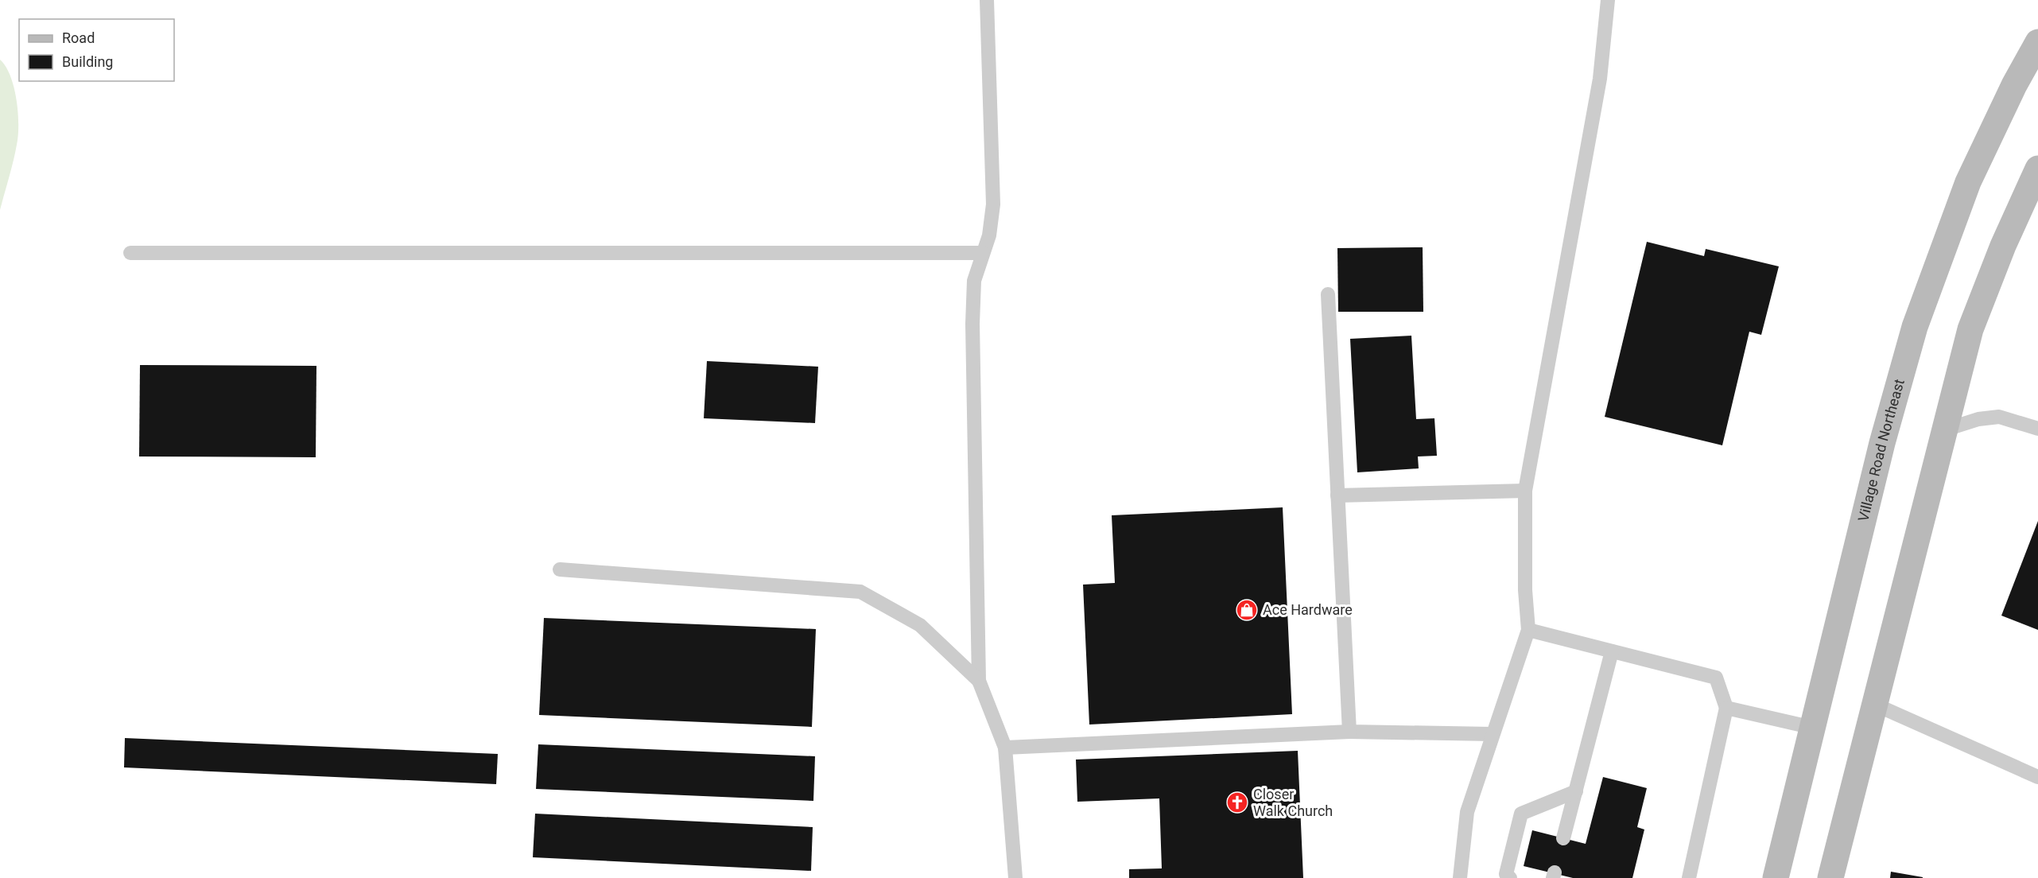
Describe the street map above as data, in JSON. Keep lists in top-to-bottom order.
{
  "streets": {
    "main road": ["Village Road Northeast"]
  },
  "places": {
    "shop": ["Ace Hardware"],
    "church": ["Closer Walk Church"]
  },
  "legend": ["Road", "Building"]
}
